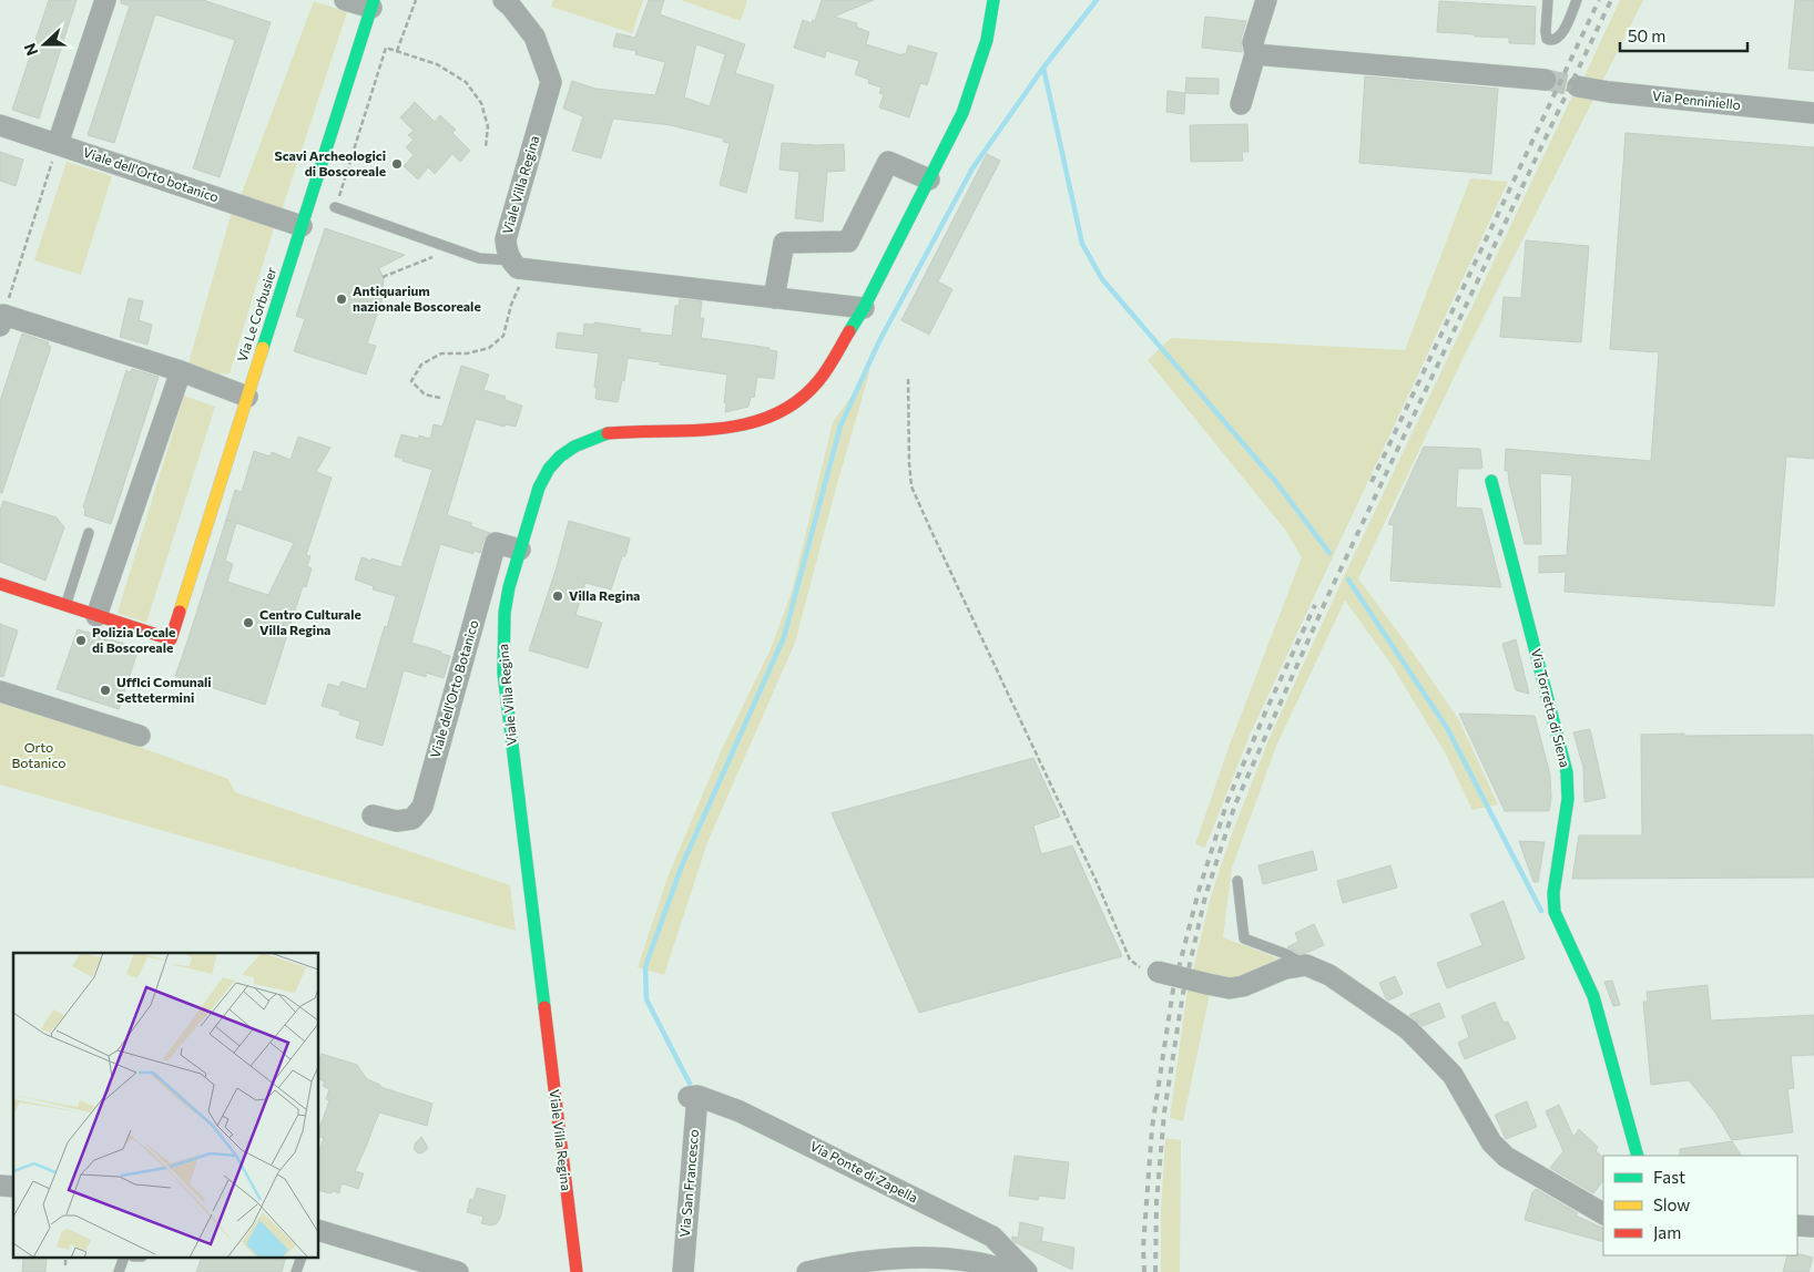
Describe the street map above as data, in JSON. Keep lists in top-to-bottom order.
{
  "streets": {
    "street": [
      "Via Penniniello",
      "Viale dell'Orto botanico",
      "Viale Villa Regina",
      "Via Le Corbusier",
      "Viale dell'Orto Botanico",
      "Via Torretta di Siena",
      "Via Ponte di Zapella",
      "Via San Francesco"
    ]
  },
  "crossings": [
    ["Viale dell'Orto botanico", "Via Le Corbusier"],
    ["Viale Villa Regina", "Viale dell'Orto Botanico"],
    ["Via Ponte di Zapella", "Via San Francesco"]
  ],
  "parks": ["Orto Botanico"],
  "places": [
    "Scavi Archeologici di Boscoreale",
    "Antiquarium nazionale Boscoreale",
    "Villa Regina",
    "Centro Culturale Villa Regina",
    "Polizia Locale di Boscoreale",
    "Uffici Comunali Settetermini"
  ],
  "legend": ["Fast", "Slow", "Jam"],
  "scale_bar": "50 m",
  "north": "left"
}
